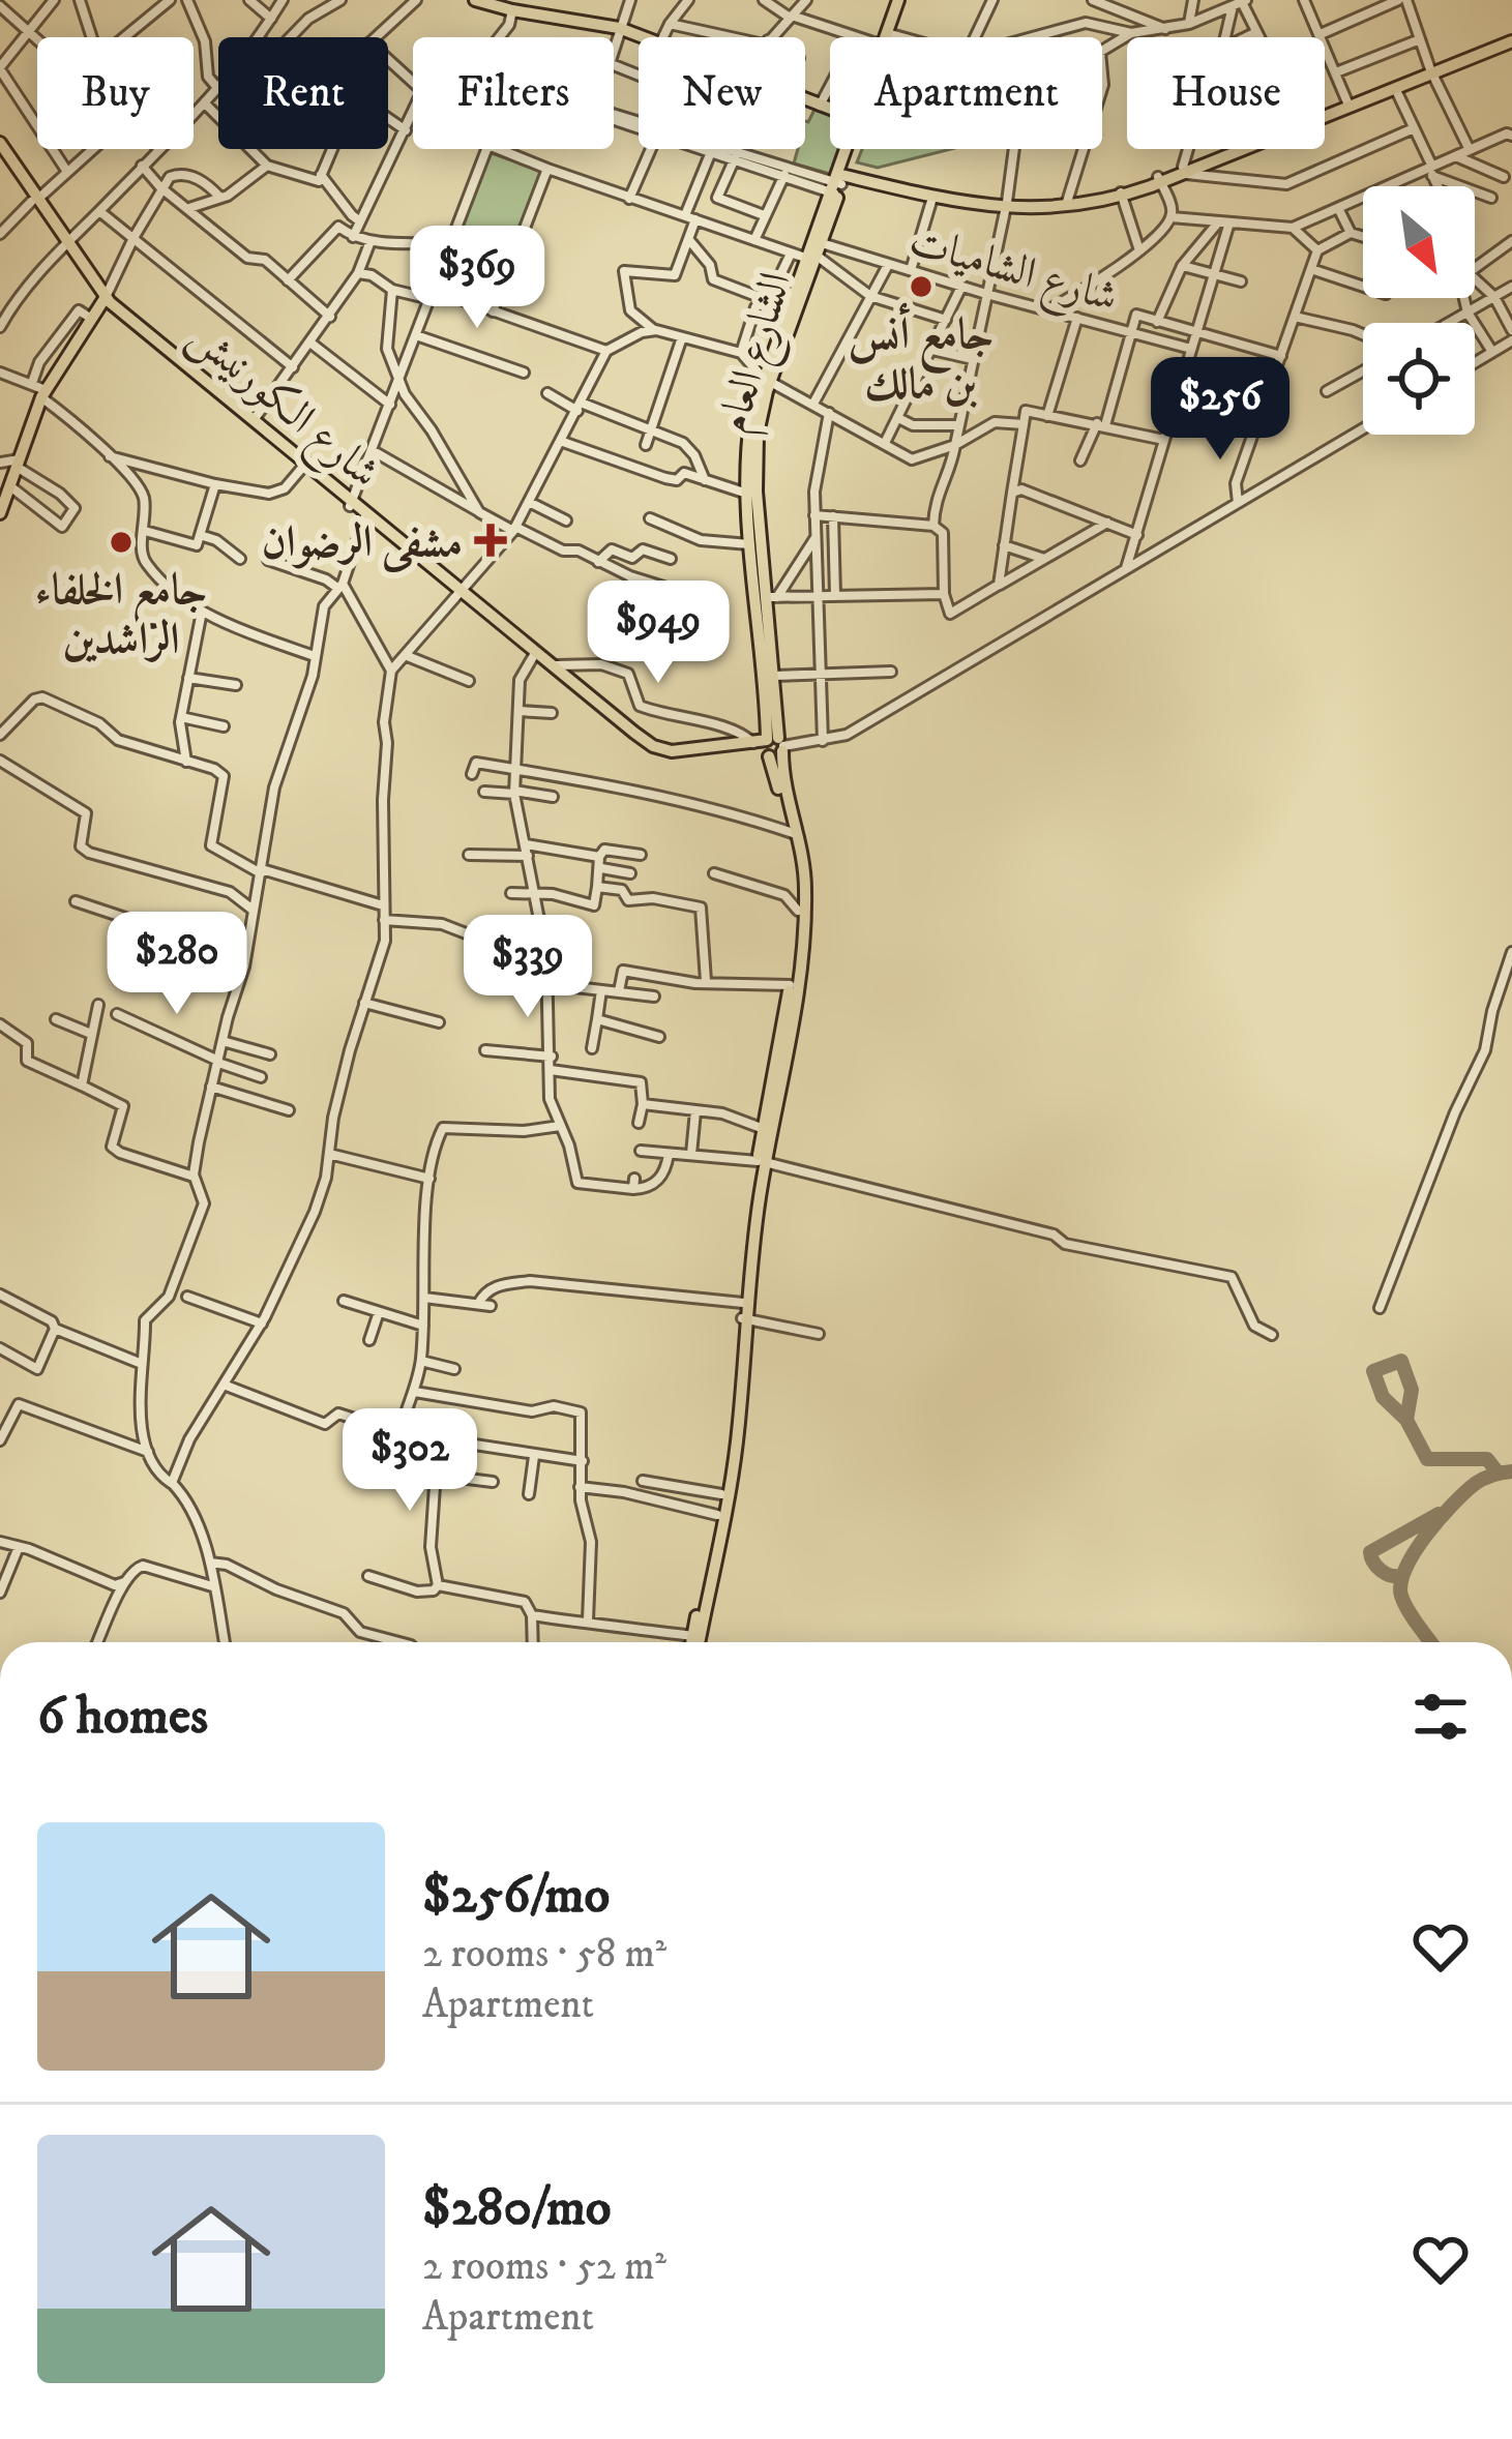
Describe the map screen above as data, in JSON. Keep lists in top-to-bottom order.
{
  "streets": {
    "main road": ["الشارع العام", "شارع الكورنيش"],
    "street": ["شارع الشاميات"]
  },
  "crossings": [
    ["شارع الشاميات", "الشارع العام"],
    ["الشارع العام", "شارع الكورنيش"]
  ],
  "places": {
    "other": ["جامع أنس بن مالك", "جامع الخلفاء الراشدين"],
    "health": ["مشفى الرضوان"]
  },
  "north": "bottom right",
  "page": {
    "chip": [
      "Buy",
      "Rent",
      "Filters",
      "New",
      "Apartment",
      "House"
    ],
    "price": [
      "$369",
      "$256",
      "$949",
      "$280",
      "$339",
      "$302"
    ],
    "heading": "6 homes",
    "list": [
      {
        "name": "$256/mo",
        "note": "2 rooms · 58 m² · Apartment"
      },
      {
        "name": "$280/mo",
        "note": "2 rooms · 52 m² · Apartment"
      }
    ]
  }
}
